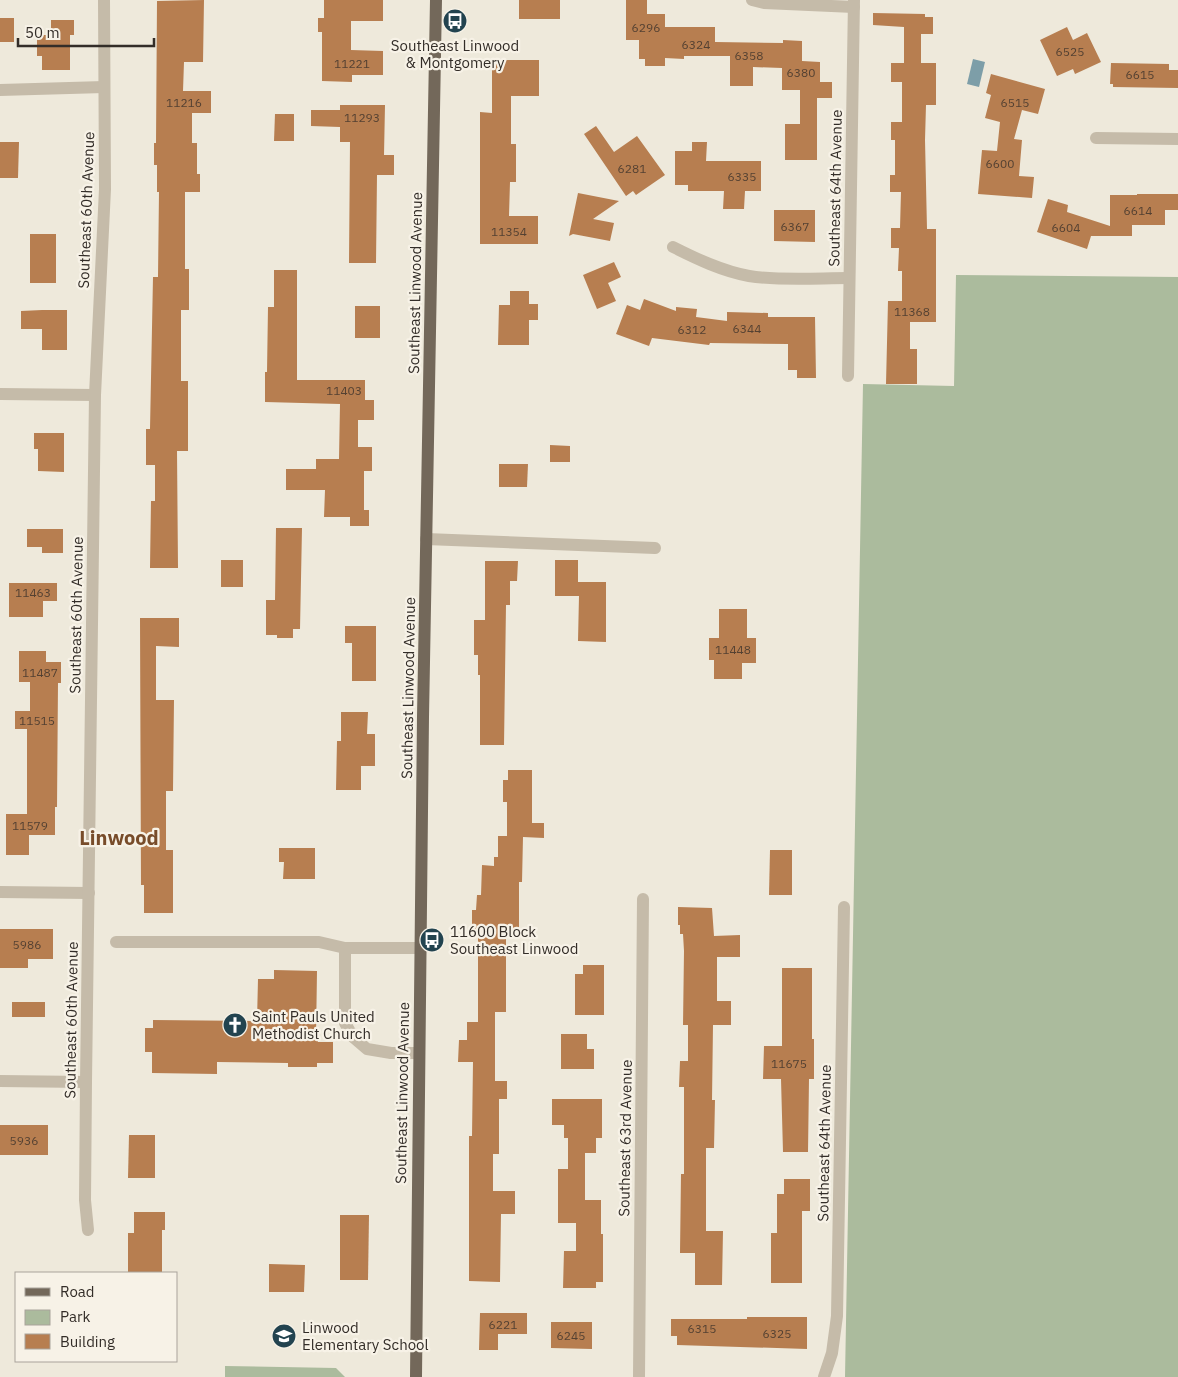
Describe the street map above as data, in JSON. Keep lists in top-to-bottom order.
{
  "streets": {
    "main road": ["Southeast Linwood Avenue"],
    "street": ["Southeast 64th Avenue", "Southeast 60th Avenue", "Southeast 63rd Avenue"]
  },
  "districts": ["Linwood"],
  "places": {
    "bus stop": ["Southeast Linwood & Montgomery", "11600 Block Southeast Linwood"],
    "church": ["Saint Pauls United Methodist Church"],
    "school or university": ["Linwood Elementary School"]
  },
  "house_numbers": [
    "6296",
    "6324",
    "6525",
    "6358",
    "11221",
    "6380",
    "6615",
    "11216",
    "6515",
    "11293",
    "6600",
    "6281",
    "6335",
    "6614",
    "6367",
    "6604",
    "11354",
    "11368",
    "6344",
    "6312",
    "11403",
    "11463",
    "11448",
    "11487",
    "11515",
    "11579",
    "5986",
    "11675",
    "5936",
    "6221",
    "6315",
    "6325",
    "6245"
  ],
  "legend": ["Road", "Park", "Building"],
  "scale_bar": "50 m"
}
